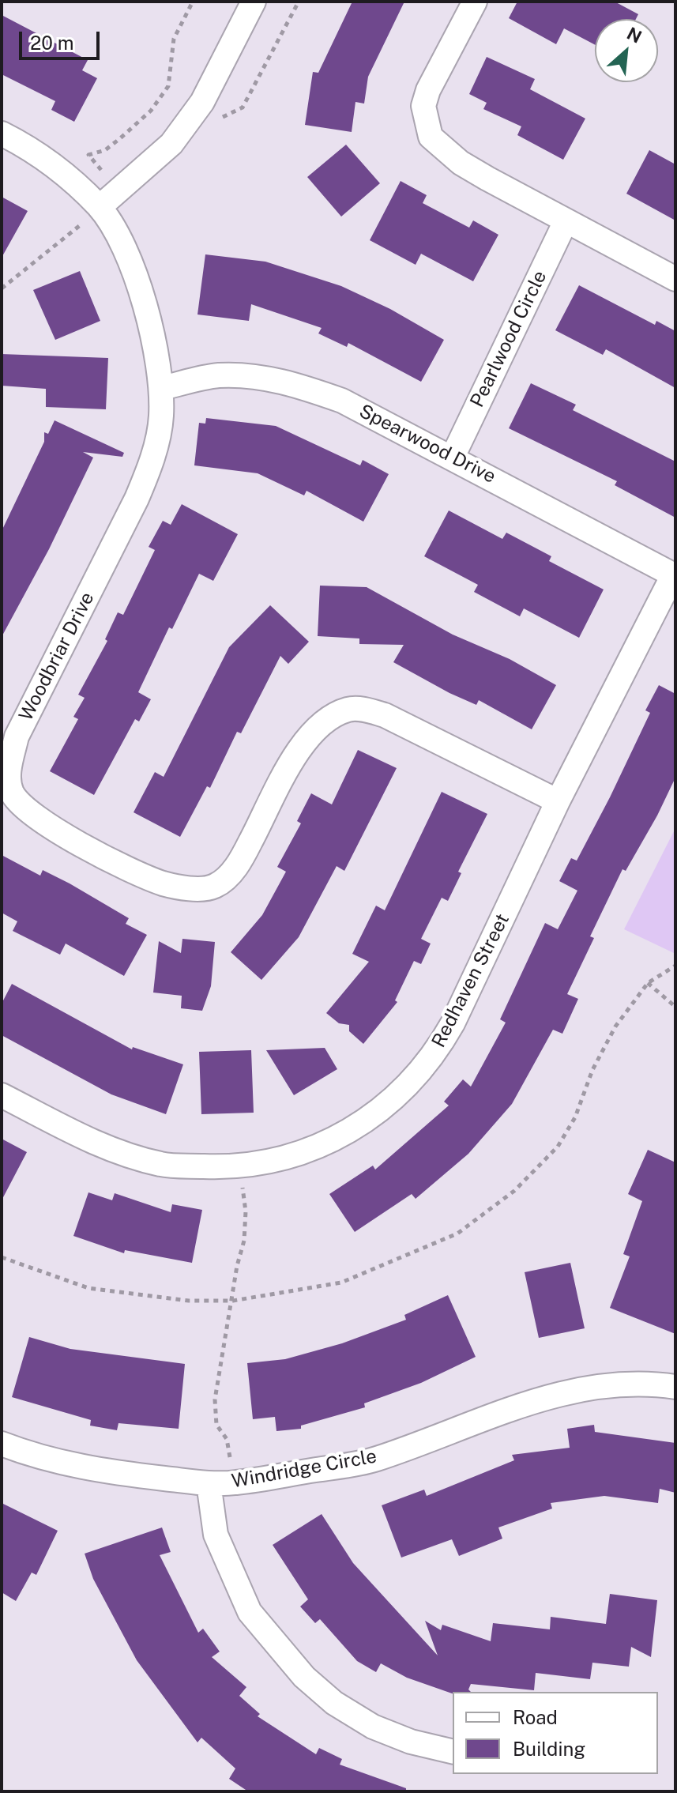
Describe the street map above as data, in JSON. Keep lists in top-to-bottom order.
{
  "streets": {
    "street": [
      "Pearlwood Circle",
      "Spearwood Drive",
      "Woodbriar Drive",
      "Redhaven Street",
      "Windridge Circle"
    ]
  },
  "crossings": [
    ["Pearlwood Circle", "Spearwood Drive"],
    ["Spearwood Drive", "Woodbriar Drive"],
    ["Spearwood Drive", "Redhaven Street"],
    ["Woodbriar Drive", "Redhaven Street"]
  ],
  "legend": ["Road", "Building"],
  "scale_bar": "20 m",
  "north": "top right"
}
